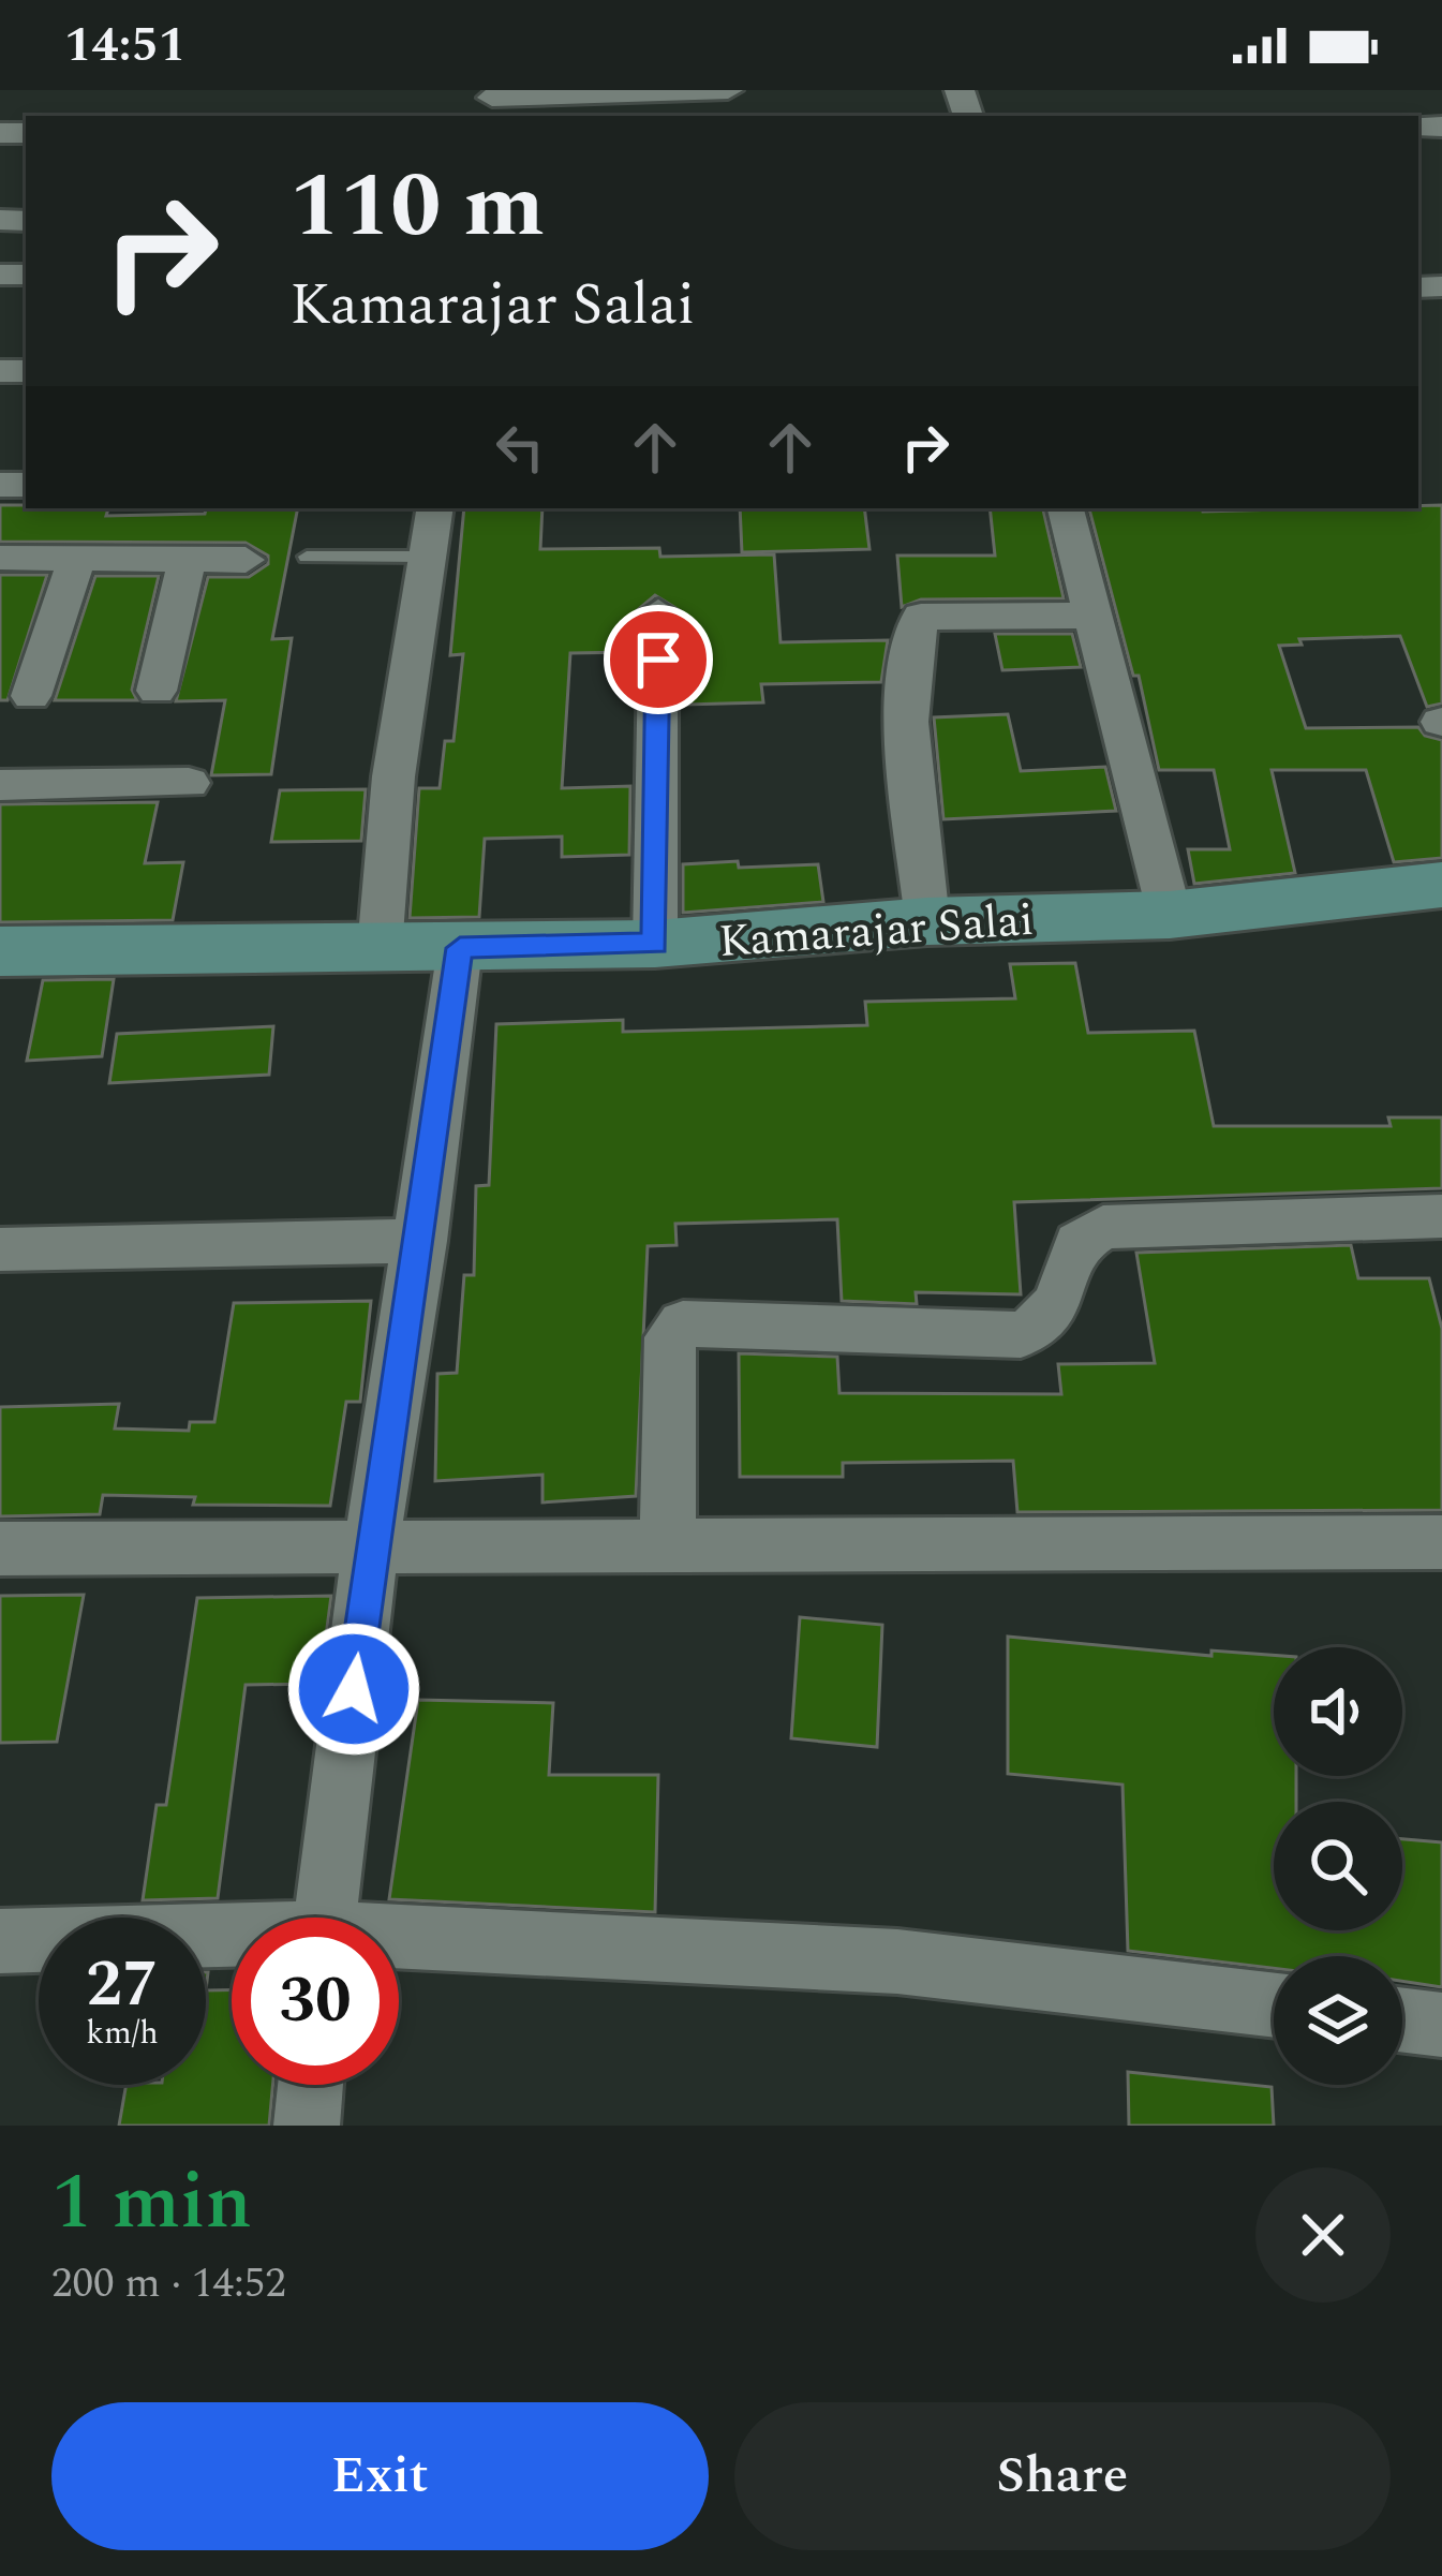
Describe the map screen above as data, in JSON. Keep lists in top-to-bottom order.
{
  "streets": {
    "main road": ["Kamarajar Salai"]
  },
  "page": {
    "status": "14:51",
    "turn": ["110 m", "Kamarajar Salai"],
    "speed": "27 km/h",
    "limit": "30",
    "heading": ["1 min", "200 m · 14:52"],
    "buttons": ["Exit", "Share"]
  }
}
